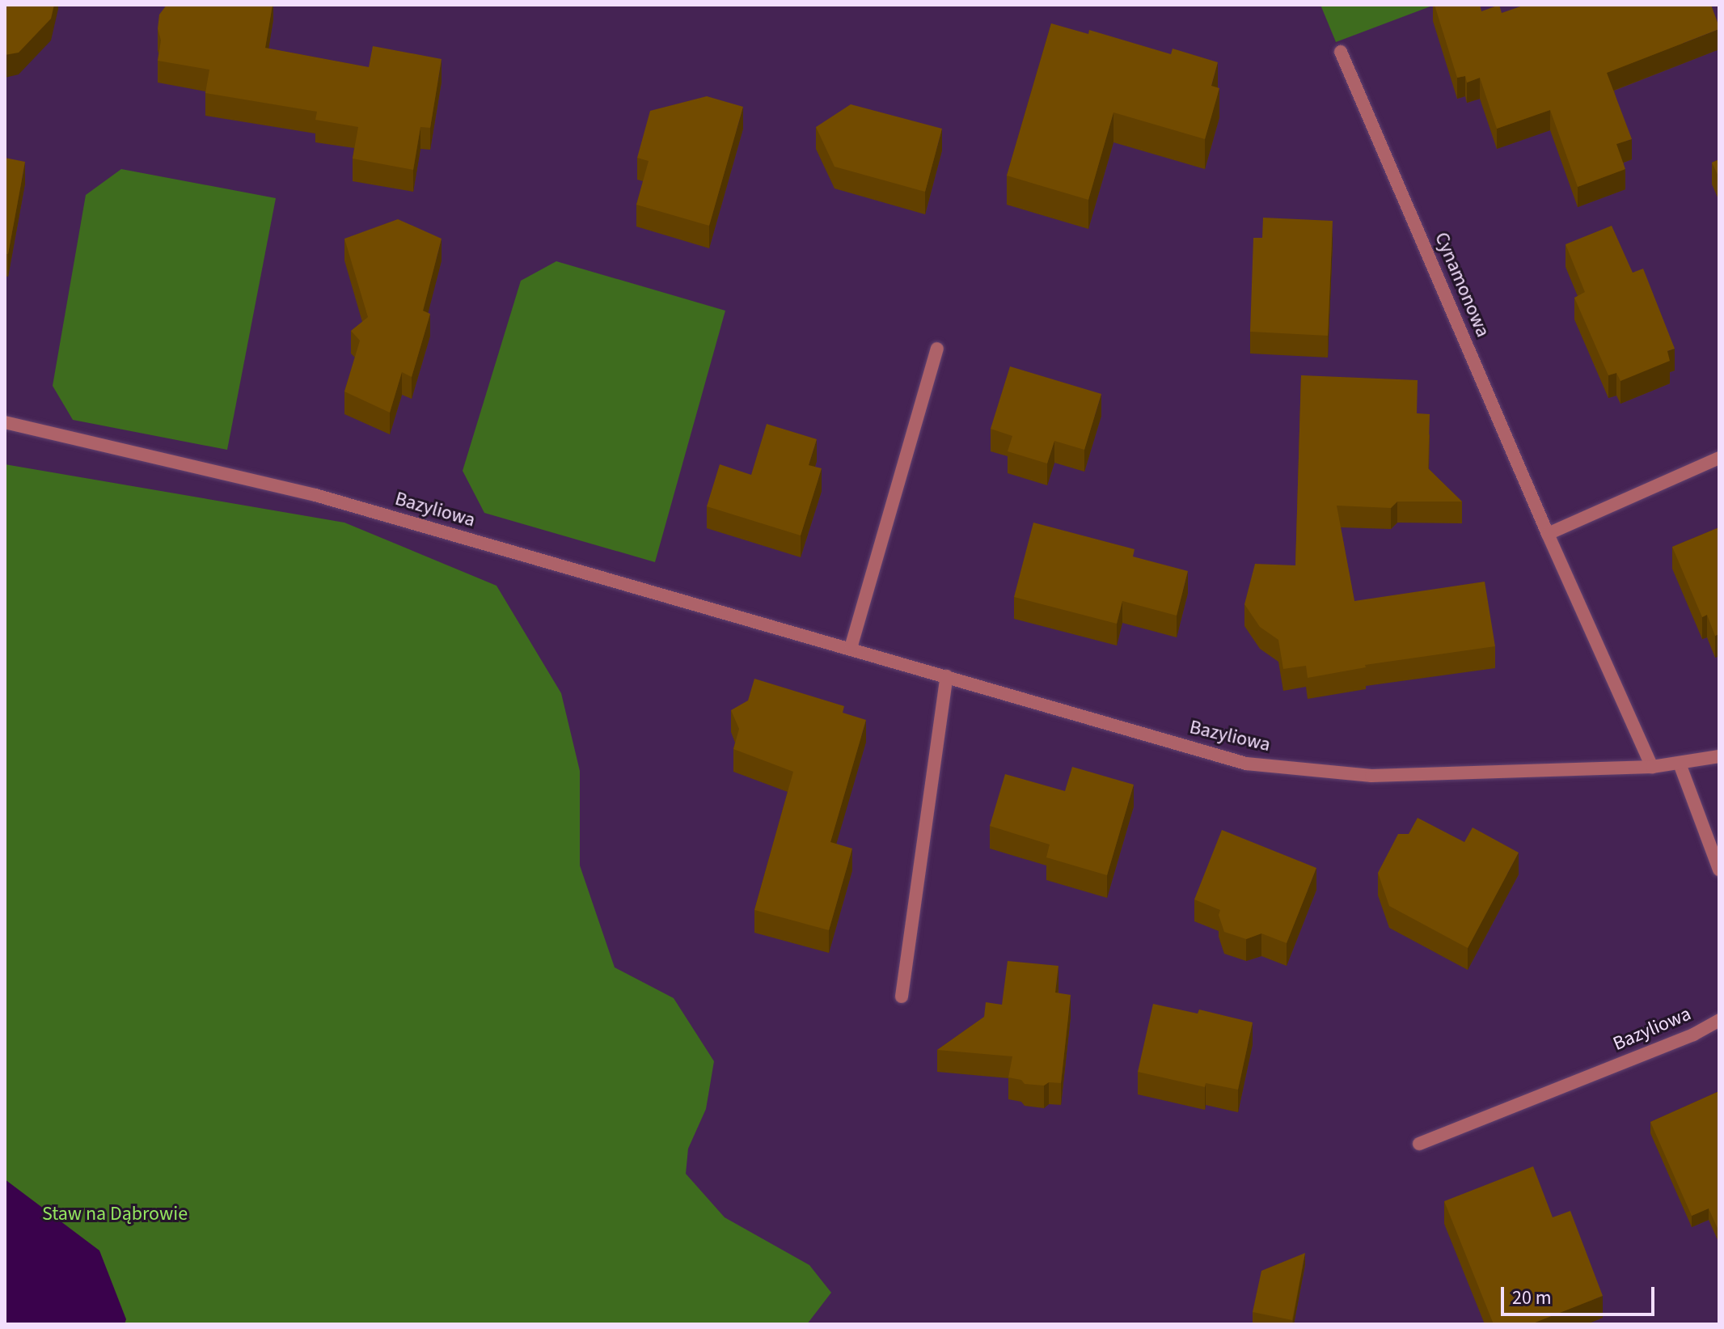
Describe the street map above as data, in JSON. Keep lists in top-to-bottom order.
{
  "streets": {
    "street": ["Cynamonowa", "Bazyliowa"]
  },
  "crossings": [
    ["Cynamonowa", "Bazyliowa"]
  ],
  "parks": ["Staw na Dąbrowie"],
  "scale_bar": "20 m"
}
